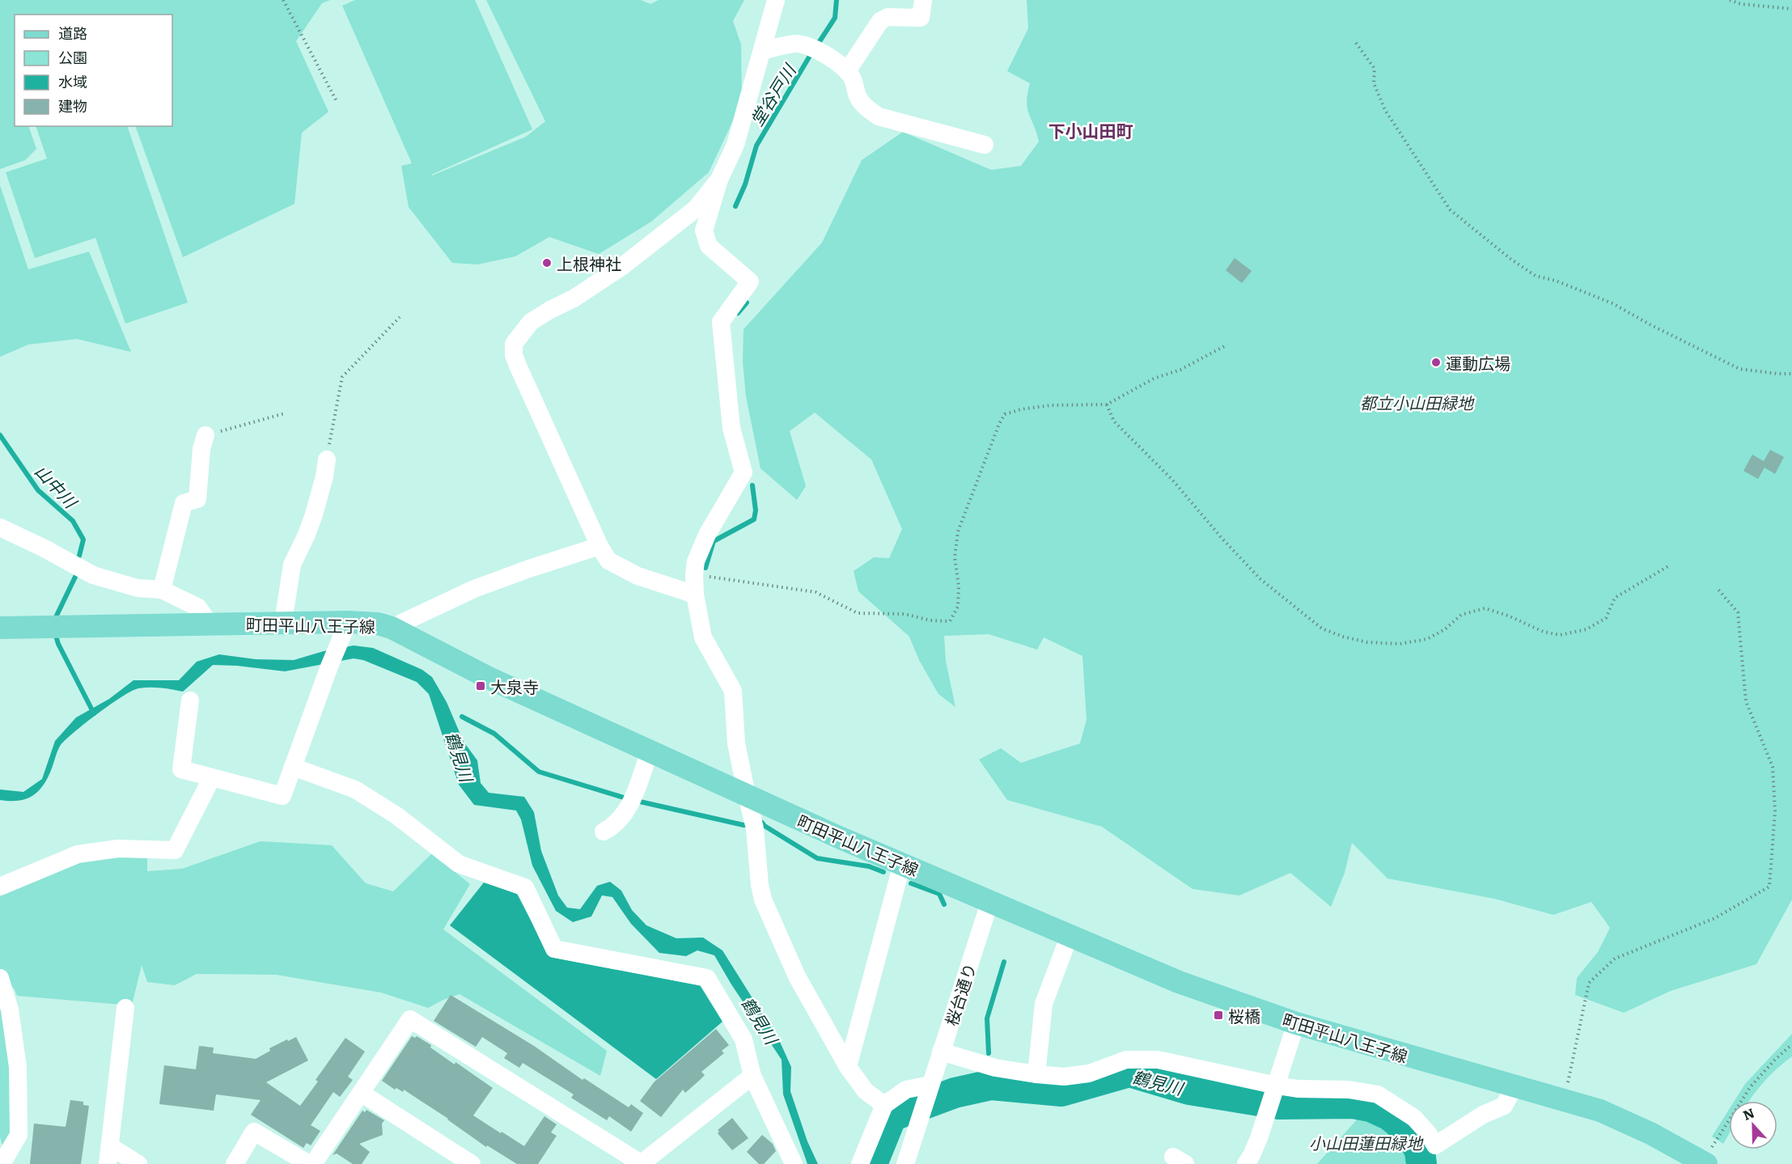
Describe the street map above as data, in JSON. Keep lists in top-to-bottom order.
{
  "streets": {
    "main road": ["町田平山八王子線"],
    "street": ["桜台通り"]
  },
  "crossings": [
    ["町田平山八王子線", "桜台通り"]
  ],
  "districts": ["下小山田町"],
  "water": ["堂谷戸川", "山中川", "鶴見川"],
  "parks": ["都立小山田緑地", "小山田蓮田緑地"],
  "places": {
    "other": ["上根神社", "運動広場"],
    "transit": ["大泉寺", "桜橋"]
  },
  "legend": [
    "道路",
    "公園",
    "水域",
    "建物"
  ],
  "north": "top"
}
